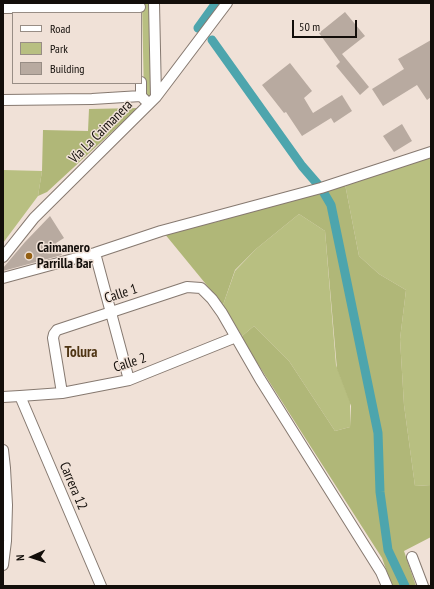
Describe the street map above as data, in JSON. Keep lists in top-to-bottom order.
{
  "streets": {
    "street": [
      "Vía La Caimanera",
      "Calle 1",
      "Calle 2",
      "Carrera 12"
    ]
  },
  "crossings": [
    ["Calle 1", "Calle 2"],
    ["Calle 2", "Carrera 12"]
  ],
  "districts": ["Tolura"],
  "places": ["Caimanero Parrilla Bar"],
  "legend": ["Road", "Park", "Building"],
  "scale_bar": "50 m",
  "north": "left"
}
